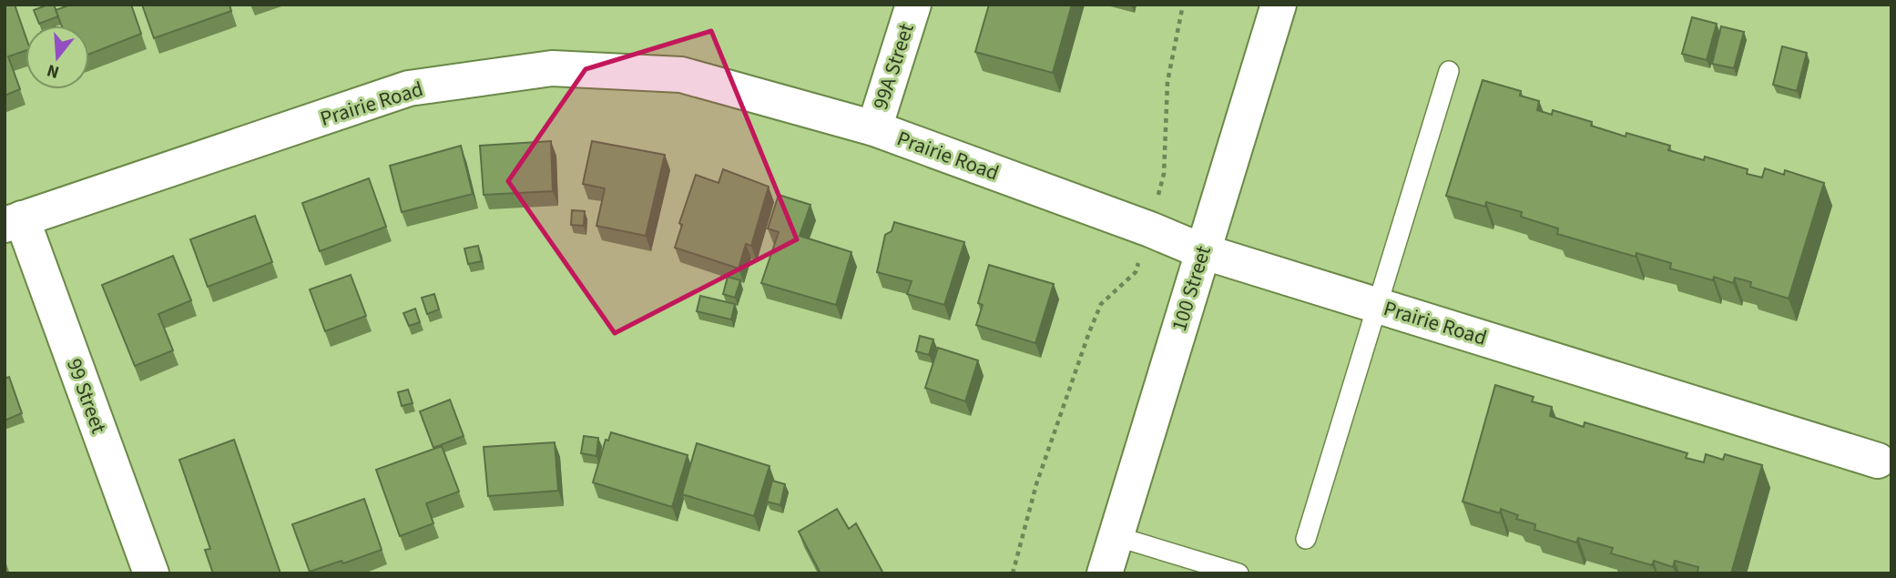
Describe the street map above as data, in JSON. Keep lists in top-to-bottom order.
{
  "streets": {
    "street": [
      "99A Street",
      "Prairie Road",
      "100 Street",
      "99 Street"
    ]
  },
  "crossings": [
    ["99A Street", "Prairie Road"],
    ["Prairie Road", "100 Street"],
    ["Prairie Road", "99 Street"]
  ],
  "north": "bottom"
}
